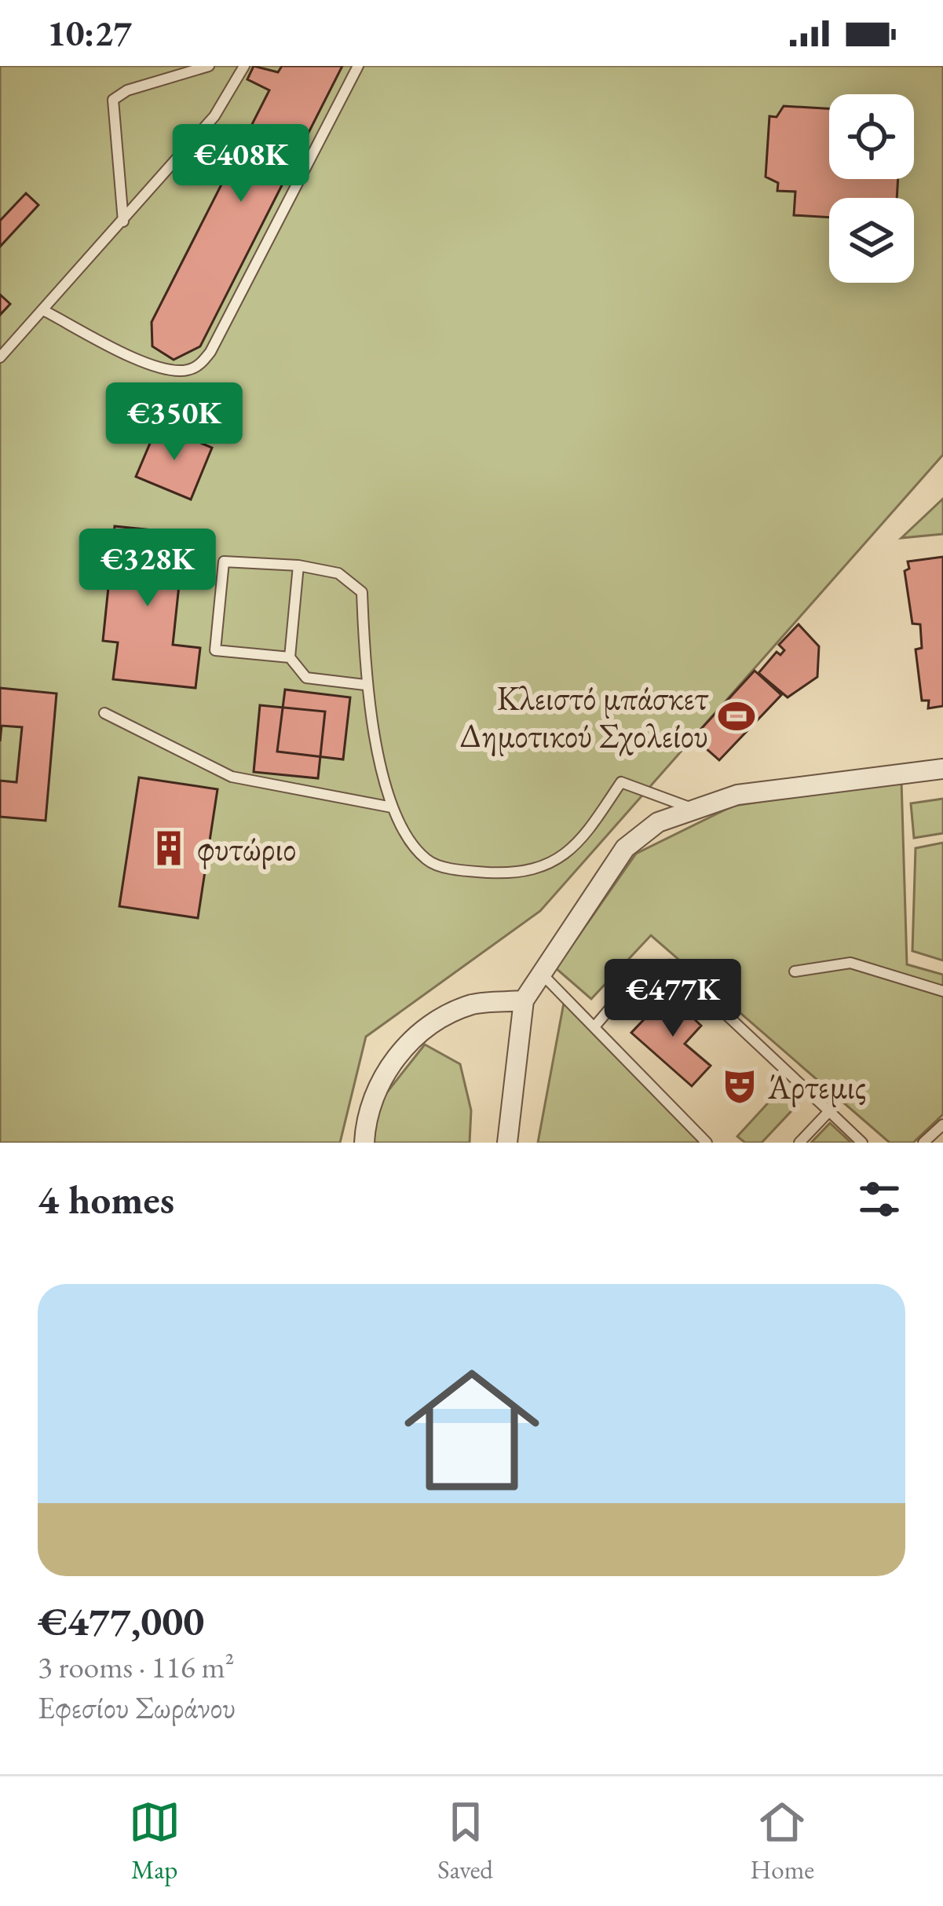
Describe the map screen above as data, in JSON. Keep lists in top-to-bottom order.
{
  "places": {
    "sports": ["Κλειστό μπάσκετ Δημοτικού Σχολείου"],
    "building": ["φυτώριο"],
    "theatre": ["Άρτεμις"]
  },
  "page": {
    "status": "10:27",
    "price": [
      "€408K",
      "€350K",
      "€328K",
      "€477K"
    ],
    "heading": "4 homes",
    "list": [
      {
        "name": "€477,000",
        "note": "3 rooms · 116 m² · Εφεσίου Σωράνου"
      }
    ],
    "tabs": ["Map", "Saved", "Home"]
  }
}
